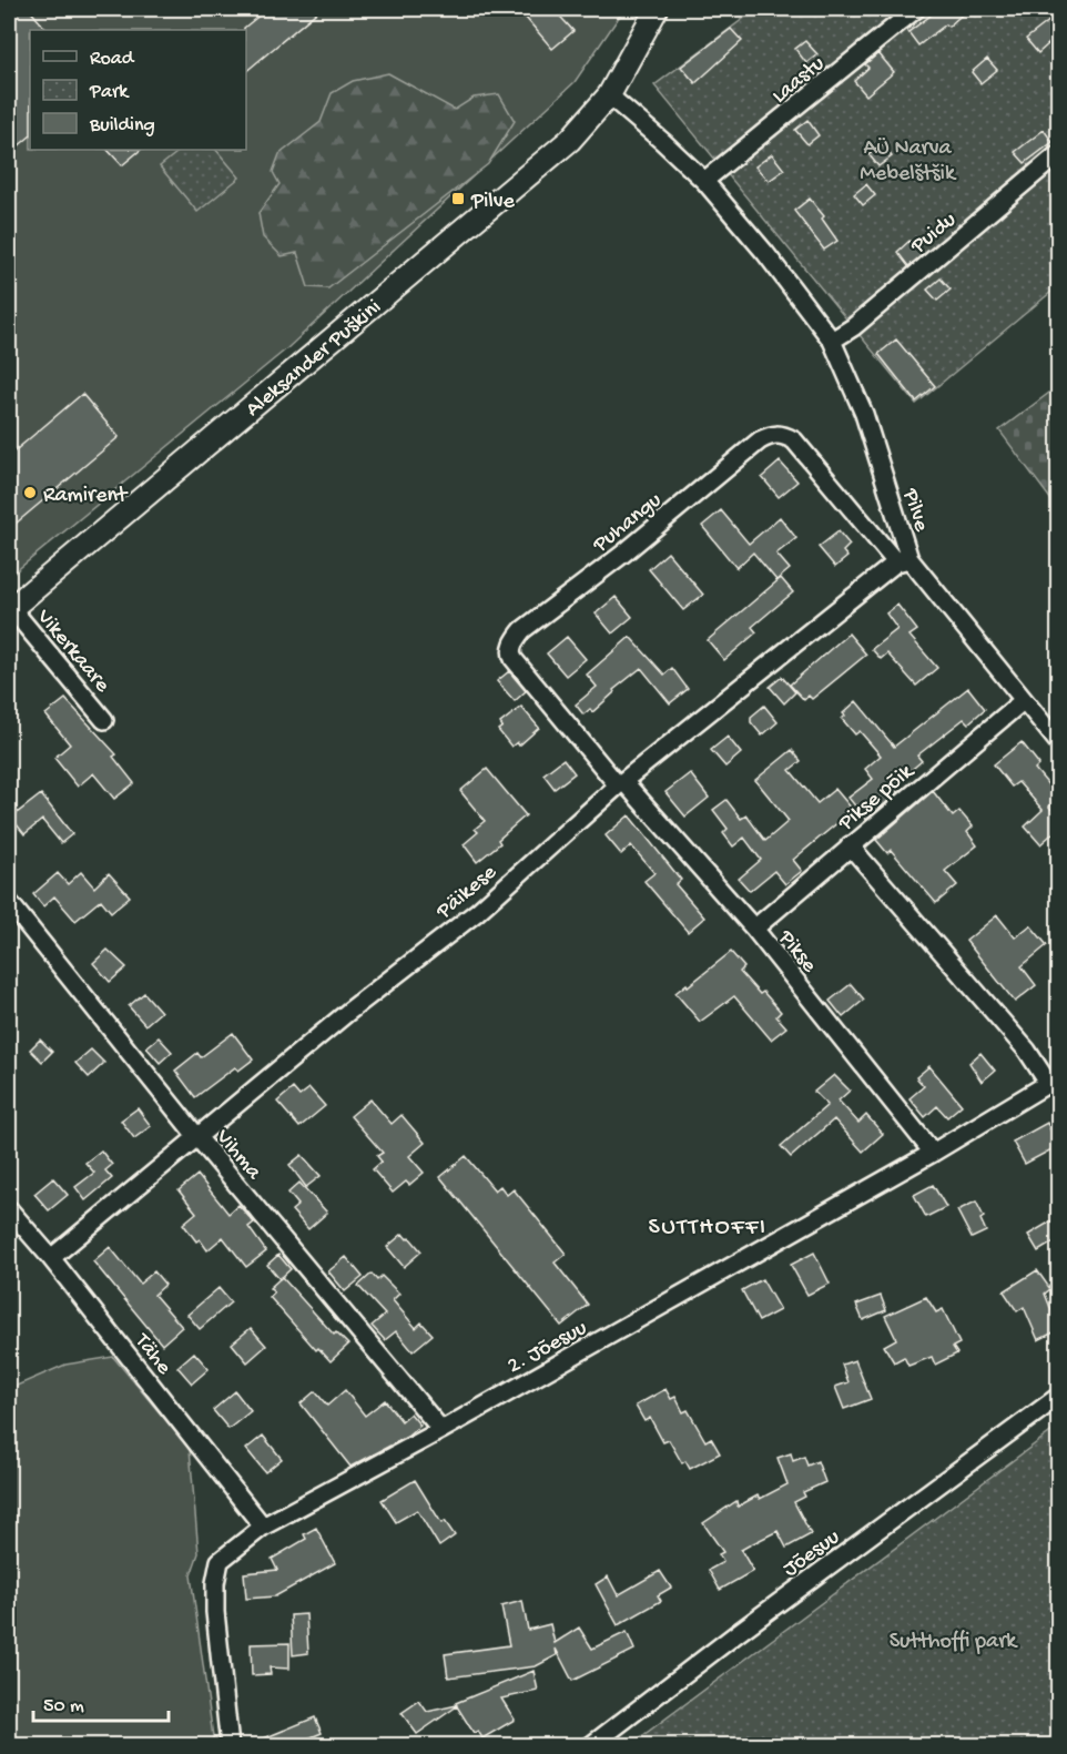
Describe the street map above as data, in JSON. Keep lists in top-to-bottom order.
{
  "streets": {
    "main road": ["Aleksander Puškini"],
    "street": [
      "Laastu",
      "Puidu",
      "Pilve",
      "Puhangu",
      "Vikerkaare",
      "Pikse põik",
      "Päikese",
      "Pikse",
      "Vihma",
      "2. Jõesuu",
      "Tähe",
      "Jõesuu"
    ]
  },
  "crossings": [
    ["Laastu", "Pilve"],
    ["Puidu", "Pilve"],
    ["Aleksander Puškini", "Pilve"],
    ["Aleksander Puškini", "Vikerkaare"],
    ["Pilve", "Puhangu"],
    ["Pilve", "Pikse põik"],
    ["Pilve", "Päikese"],
    ["Puhangu", "Päikese"],
    ["Puhangu", "Pikse"],
    ["Pikse põik", "Pikse"],
    ["Päikese", "Pikse"],
    ["Päikese", "Vihma"],
    ["Päikese", "Tähe"],
    ["Pikse", "2. Jõesuu"],
    ["Vihma", "2. Jõesuu"],
    ["2. Jõesuu", "Tähe"]
  ],
  "districts": ["SUTTHOFFI"],
  "parks": ["AÜ Narva Mebelštšik", "Sutthoffi park"],
  "places": {
    "transit": ["Pilve"],
    "other": ["Ramirent"]
  },
  "legend": ["Road", "Park", "Building"],
  "scale_bar": "50 m"
}
